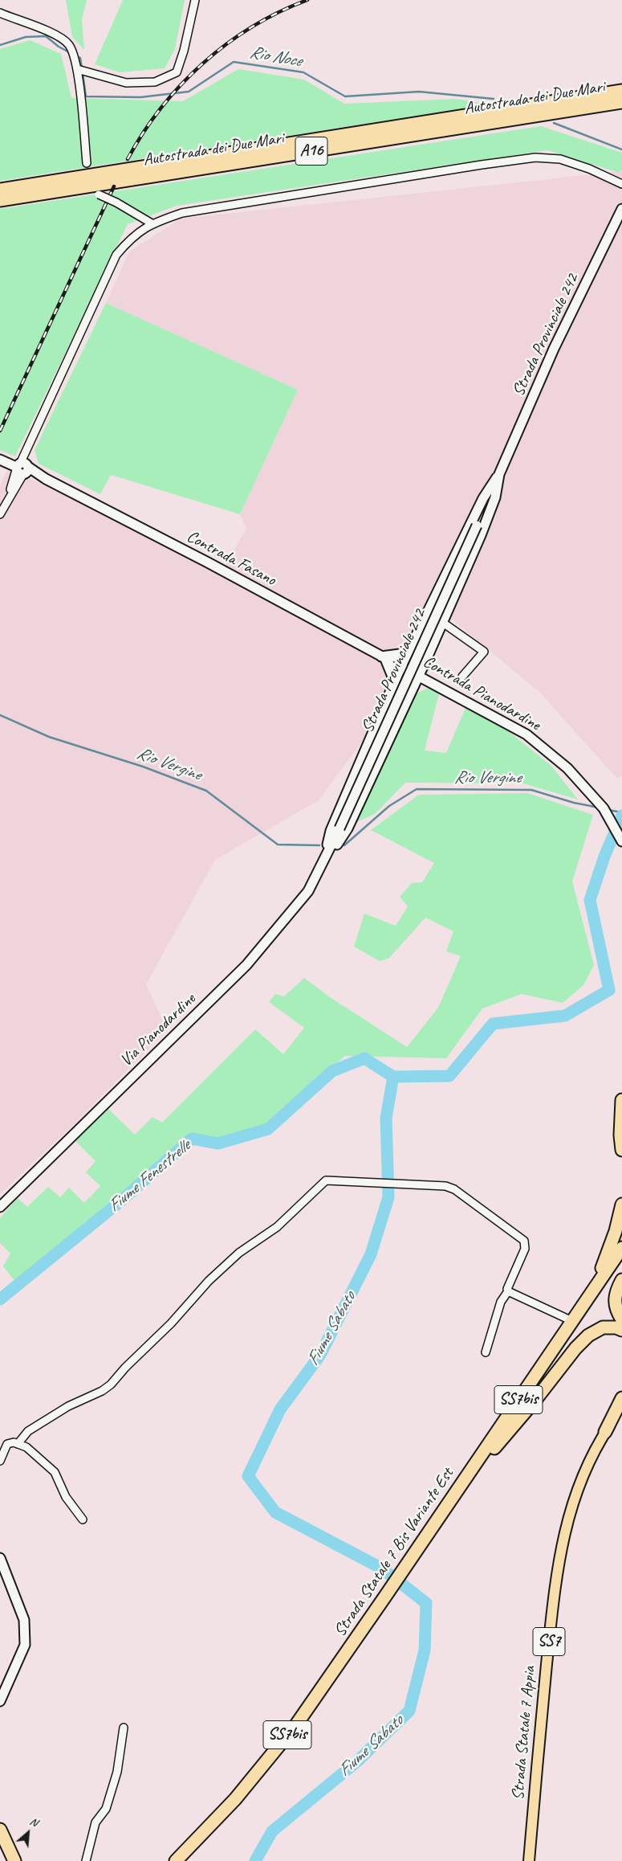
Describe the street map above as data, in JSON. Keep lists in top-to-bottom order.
{
  "streets": {
    "highway": [
      "Autostrada dei Due Mari",
      "A16",
      "SS7bis",
      "Strada Statale 7 Bis Variante Est"
    ],
    "main road": ["SS7", "Strada Statale 7 Appia"],
    "street": [
      "Strada Provinciale 242",
      "Contrada Fasano",
      "Contrada Pianodardine",
      "Via Pianodardine"
    ]
  },
  "crossings": [
    ["Strada Provinciale 242", "Via Pianodardine"],
    ["Contrada Fasano", "Contrada Pianodardine"]
  ],
  "water": [
    "Rio Noce",
    "Rio Vergine",
    "Fiume Fenestrelle",
    "Fiume Sabato"
  ],
  "north": "top right"
}
